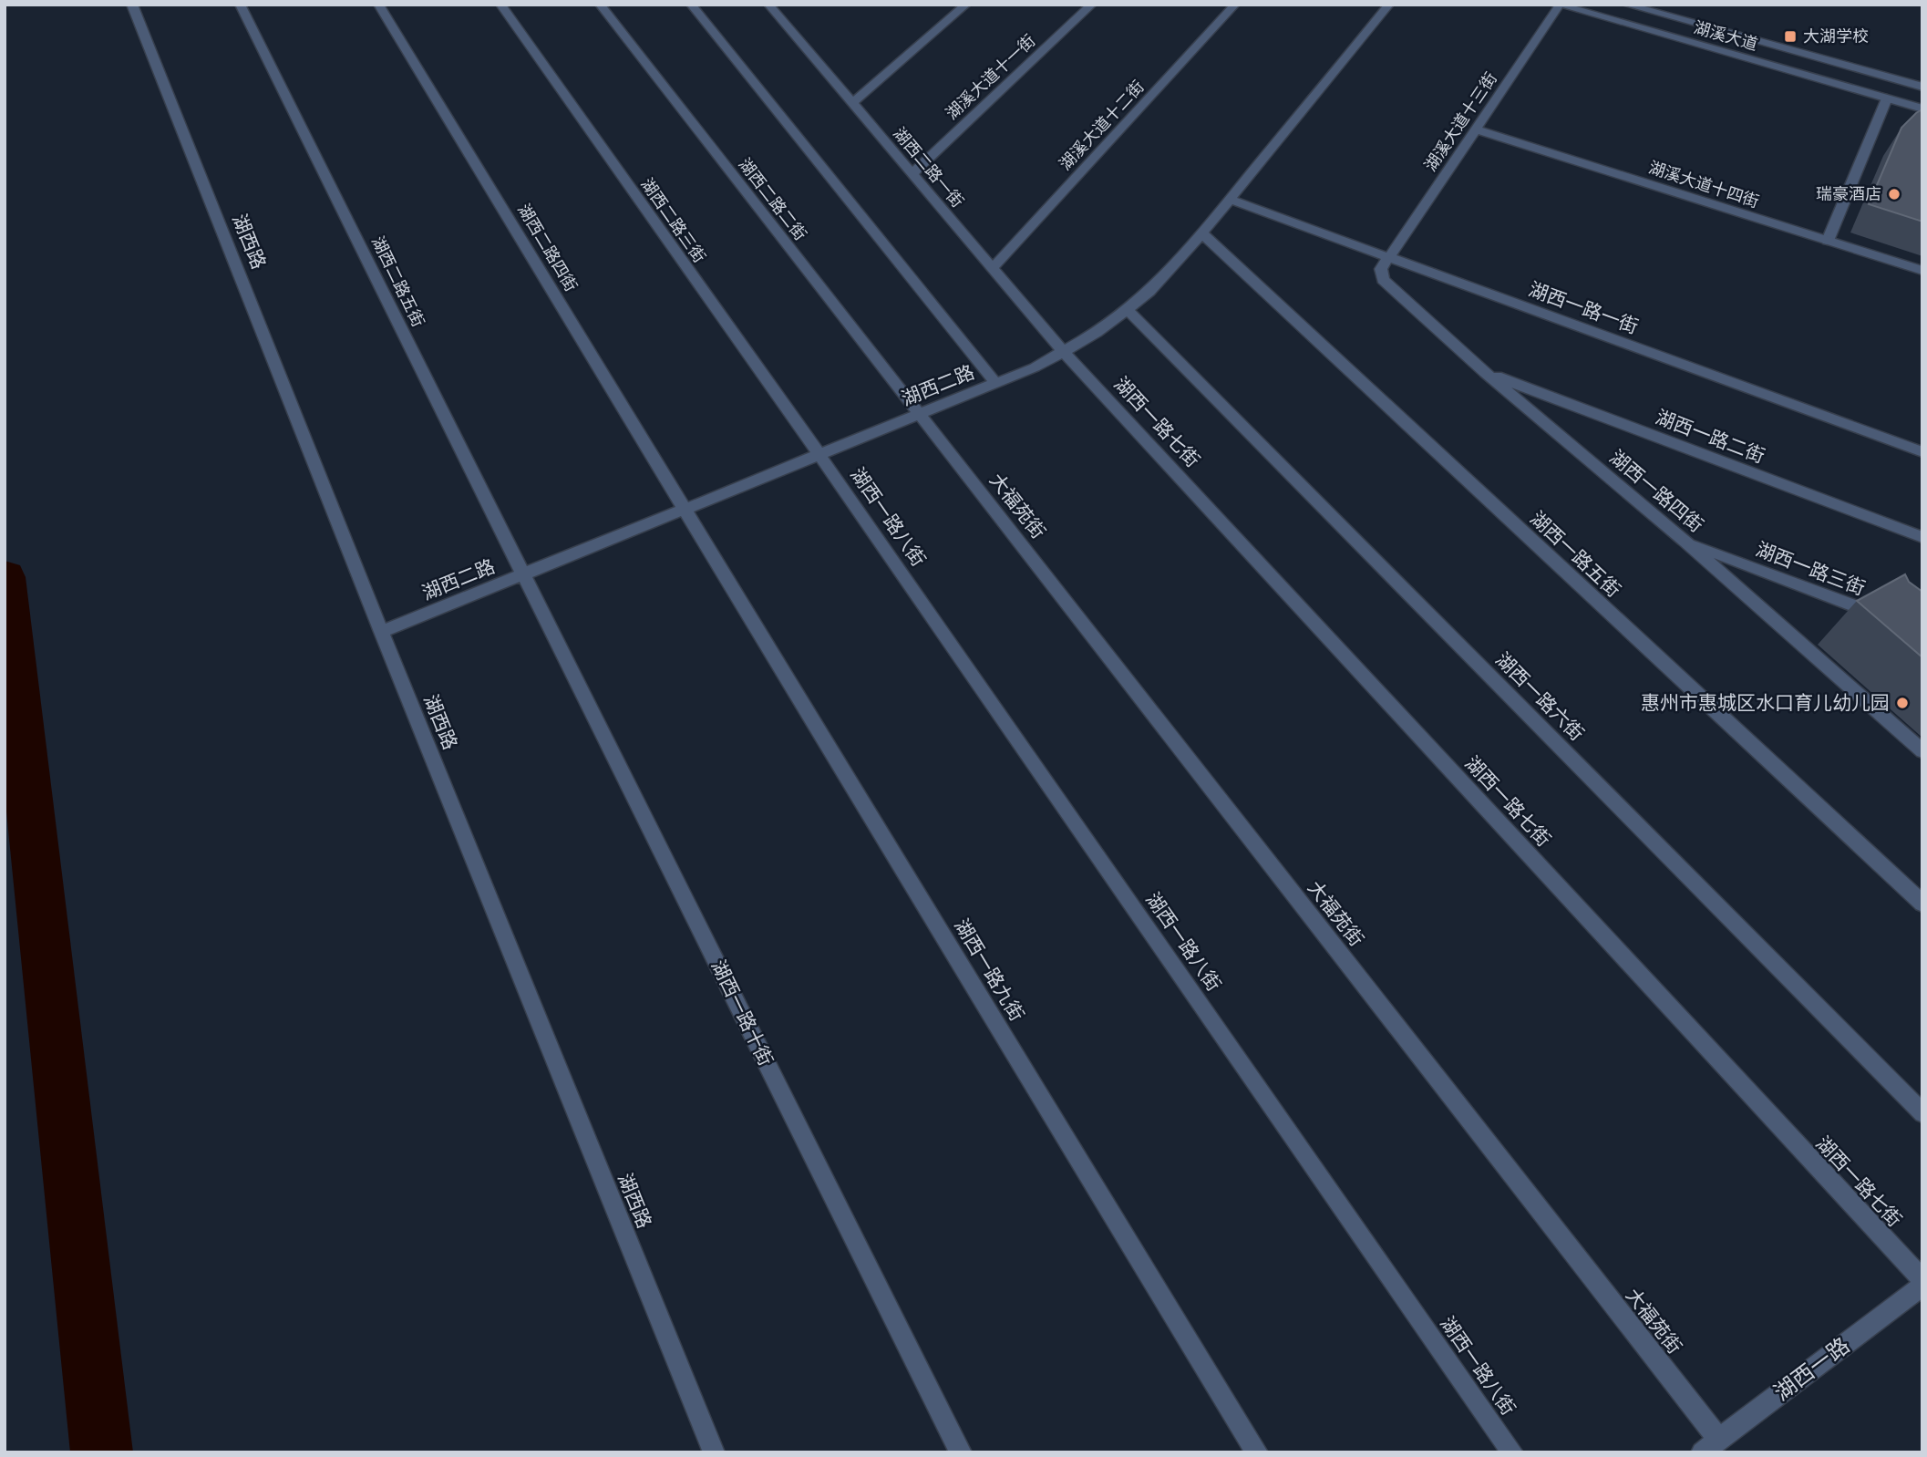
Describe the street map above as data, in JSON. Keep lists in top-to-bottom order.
{
  "streets": {
    "street": [
      "湖溪大道",
      "湖溪大道十一街",
      "湖溪大道十三街",
      "湖溪大道十二街",
      "湖西二路一街",
      "湖溪大道十四街",
      "湖西二路二街",
      "湖西二路三街",
      "湖西路",
      "湖西二路四街",
      "湖西二路五街",
      "湖西一路一街",
      "湖西二路",
      "湖西一路七街",
      "湖西一路二街",
      "湖西一路四街",
      "大福苑街",
      "湖西一路八街",
      "湖西一路五街",
      "湖西一路三街",
      "湖西一路六街",
      "湖西一路九街",
      "湖西一路十街",
      "湖西一路"
    ]
  },
  "crossings": [
    ["湖溪大道", "湖溪大道十三街"],
    ["湖溪大道十一街", "湖西二路一街"],
    ["湖溪大道十三街", "湖溪大道十四街"],
    ["湖溪大道十三街", "湖西一路一街"],
    ["湖溪大道十三街", "湖西一路四街"],
    ["湖溪大道十二街", "湖西二路一街"],
    ["湖西二路一街", "湖西二路"],
    ["湖西二路一街", "湖西一路七街"],
    ["湖西二路二街", "湖西二路"],
    ["湖西二路二街", "大福苑街"],
    ["湖西二路三街", "湖西二路"],
    ["湖西二路三街", "湖西一路八街"],
    ["湖西路", "湖西二路"],
    ["湖西二路四街", "湖西二路"],
    ["湖西二路四街", "湖西一路九街"],
    ["湖西二路五街", "湖西二路"],
    ["湖西二路五街", "湖西一路十街"],
    ["湖西一路一街", "湖西二路"],
    ["湖西一路一街", "湖西一路四街"],
    ["湖西二路", "湖西一路七街"],
    ["湖西二路", "大福苑街"],
    ["湖西二路", "湖西一路八街"],
    ["湖西二路", "湖西一路五街"],
    ["湖西二路", "湖西一路六街"],
    ["湖西二路", "湖西一路九街"],
    ["湖西二路", "湖西一路十街"],
    ["湖西一路二街", "湖西一路四街"],
    ["湖西一路四街", "湖西一路三街"],
    ["大福苑街", "湖西一路"]
  ],
  "places": {
    "transit": ["大湖学校"],
    "other": ["瑞豪酒店", "惠州市惠城区水口育儿幼儿园"]
  }
}
